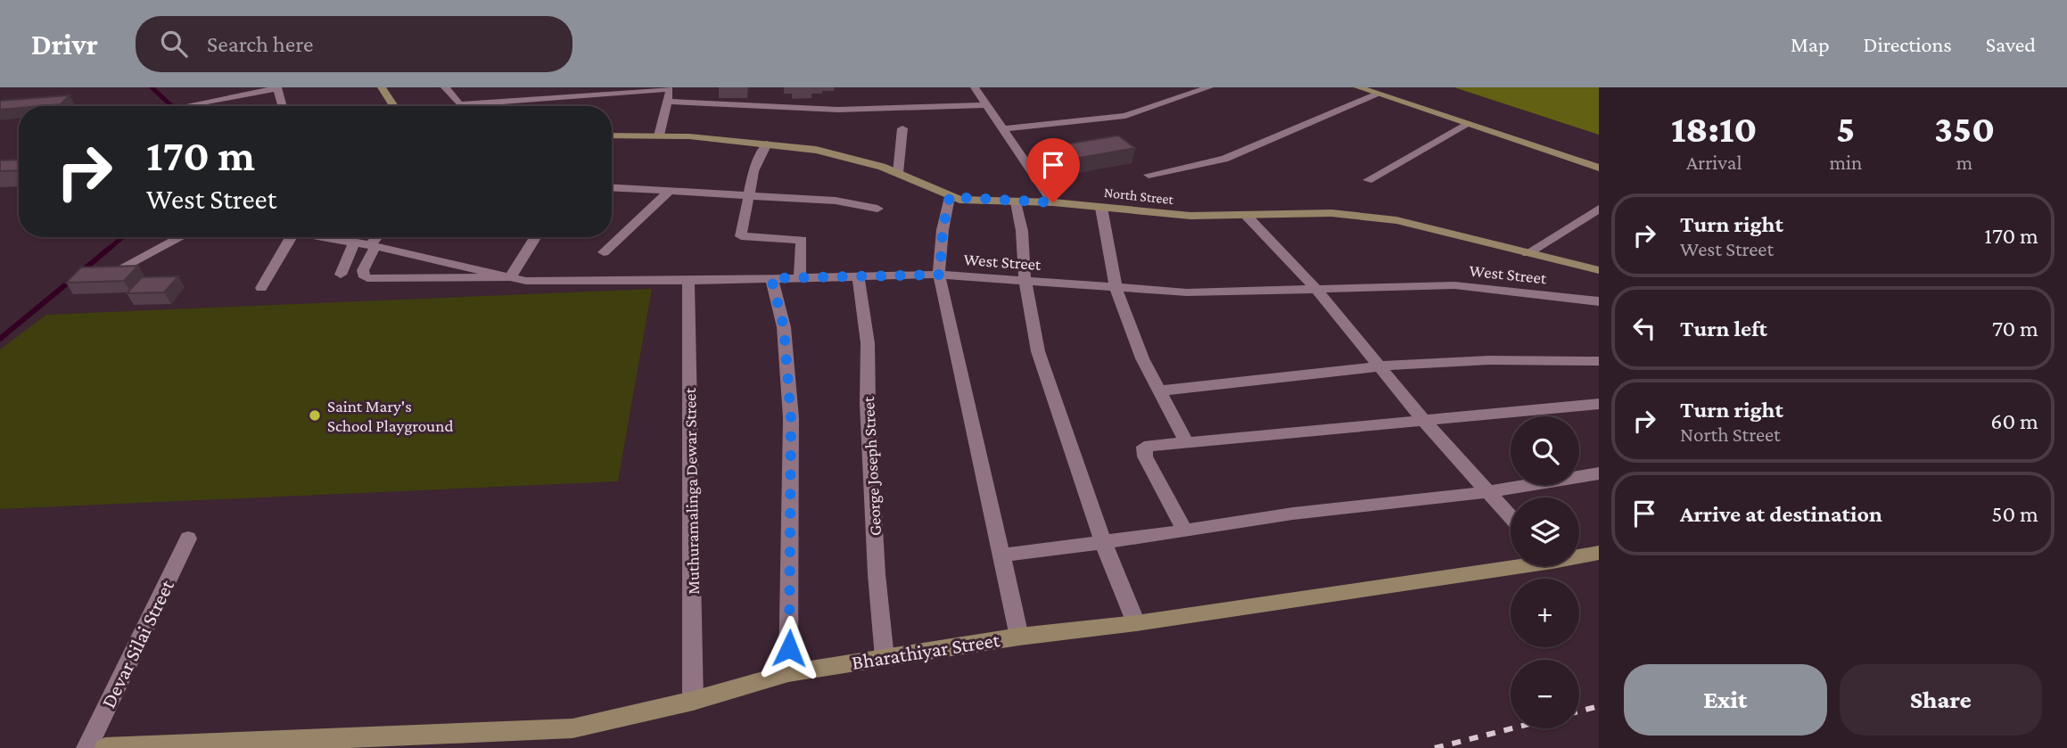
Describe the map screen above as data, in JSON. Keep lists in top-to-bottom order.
{
  "streets": {
    "street": [
      "North Street",
      "West Street",
      "George Joseph Street",
      "Muthuramalinga Dewar Street",
      "Devar Silai Street",
      "Bharathiyar Street"
    ]
  },
  "crossings": [
    ["West Street", "George Joseph Street"],
    ["West Street", "Muthuramalinga Dewar Street"],
    ["George Joseph Street", "Bharathiyar Street"],
    ["Muthuramalinga Dewar Street", "Bharathiyar Street"]
  ],
  "places": ["Saint Mary's School Playground"],
  "page": {
    "header": "Drivr",
    "search": "Search here",
    "nav": ["Map", "Directions", "Saved"],
    "eta": [
      "18:10",
      "Arrival",
      "5",
      "min",
      "350",
      "m"
    ],
    "turn": ["170 m", "West Street"],
    "list": [
      {
        "name": "Turn right",
        "note": "West Street",
        "value": "170 m"
      },
      {
        "name": "Turn left",
        "value": "70 m"
      },
      {
        "name": "Turn right",
        "note": "North Street",
        "value": "60 m"
      },
      {
        "name": "Arrive at destination",
        "value": "50 m"
      }
    ],
    "map_buttons": ["+", "−"],
    "buttons": ["Exit", "Share"]
  }
}
